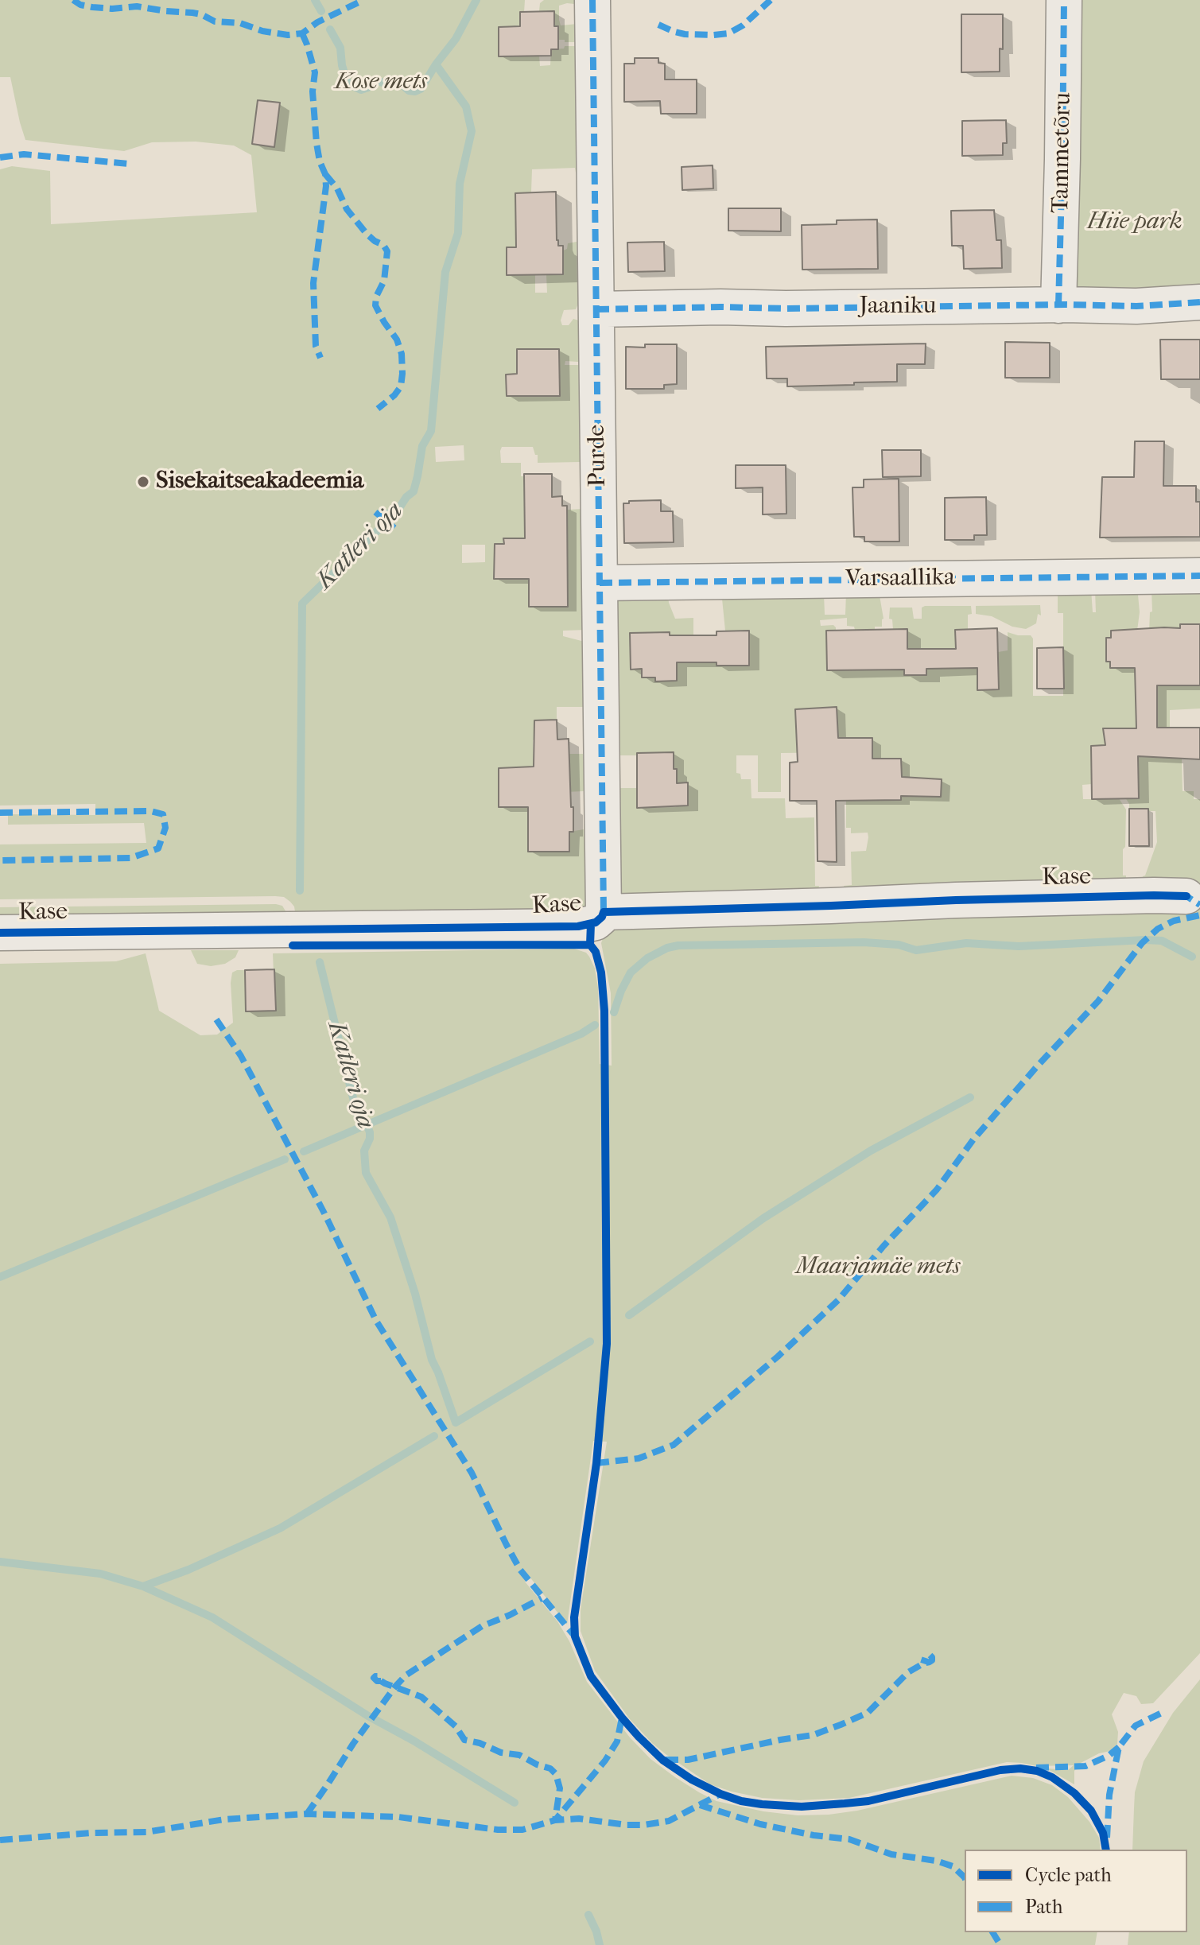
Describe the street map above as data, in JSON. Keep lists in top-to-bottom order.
{
  "streets": {
    "street": [
      "Tammetõru",
      "Jaaniku",
      "Purde",
      "Varsaallika",
      "Kase"
    ]
  },
  "crossings": [
    ["Tammetõru", "Jaaniku"],
    ["Jaaniku", "Purde"],
    ["Purde", "Varsaallika"],
    ["Purde", "Kase"]
  ],
  "water": ["Katleri oja"],
  "parks": ["Kose mets", "Hiie park", "Maarjamäe mets"],
  "places": ["Sisekaitseakadeemia"],
  "legend": ["Cycle path", "Path"]
}
